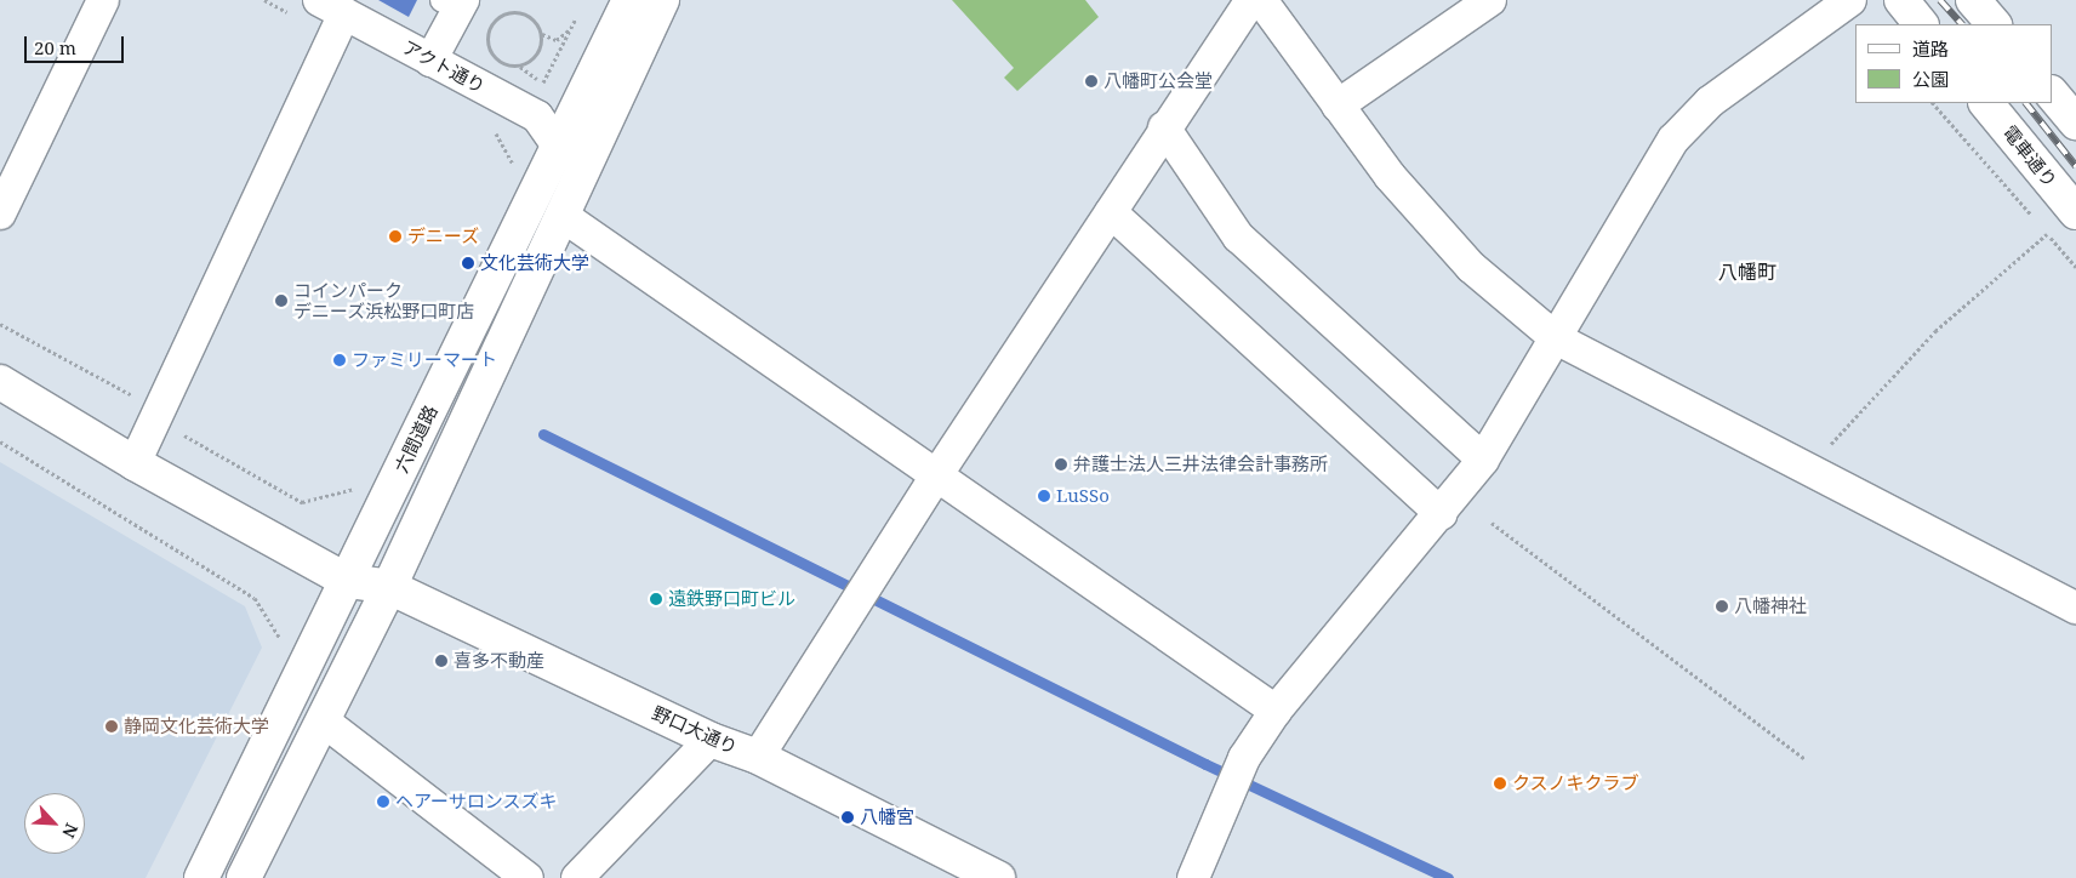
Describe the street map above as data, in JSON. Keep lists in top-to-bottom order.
{
  "streets": {
    "street": [
      "アクト通り",
      "電車通り",
      "六間道路",
      "野口大通り"
    ]
  },
  "crossings": [
    ["アクト通り", "六間道路"],
    ["六間道路", "野口大通り"]
  ],
  "districts": ["八幡町"],
  "places": [
    "八幡町公会堂",
    "デニーズ",
    "文化芸術大学",
    "コインパーク デニーズ浜松野口町店",
    "ファミリーマート",
    "弁護士法人三井法律会計事務所",
    "LuSSo",
    "遠鉄野口町ビル",
    "八幡神社",
    "喜多不動産",
    "静岡文化芸術大学",
    "クスノキクラブ",
    "ヘアーサロンスズキ",
    "八幡宮"
  ],
  "legend": ["道路", "公園"],
  "scale_bar": "20 m",
  "north": "bottom right"
}
